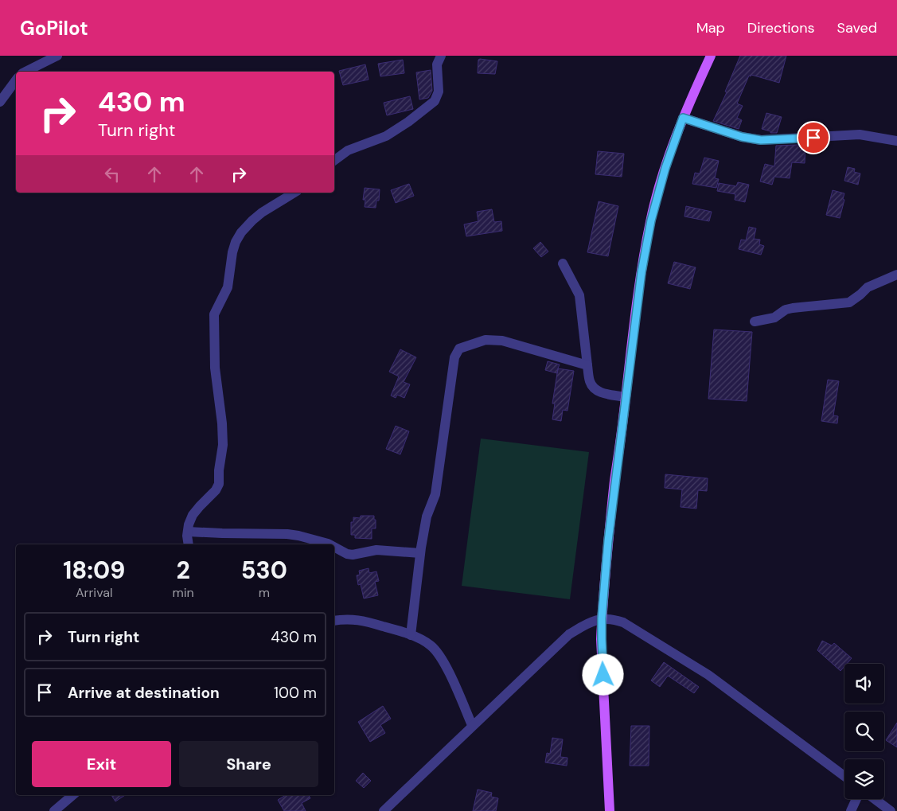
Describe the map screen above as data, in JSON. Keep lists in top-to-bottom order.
{
  "page": {
    "header": "GoPilot",
    "nav": ["Map", "Directions", "Saved"],
    "turn": ["430 m", "Turn right"],
    "eta": [
      "18:09",
      "Arrival",
      "2",
      "min",
      "530",
      "m"
    ],
    "list": [
      {
        "name": "Turn right",
        "value": "430 m"
      },
      {
        "name": "Arrive at destination",
        "value": "100 m"
      }
    ],
    "buttons": ["Exit", "Share"]
  }
}
